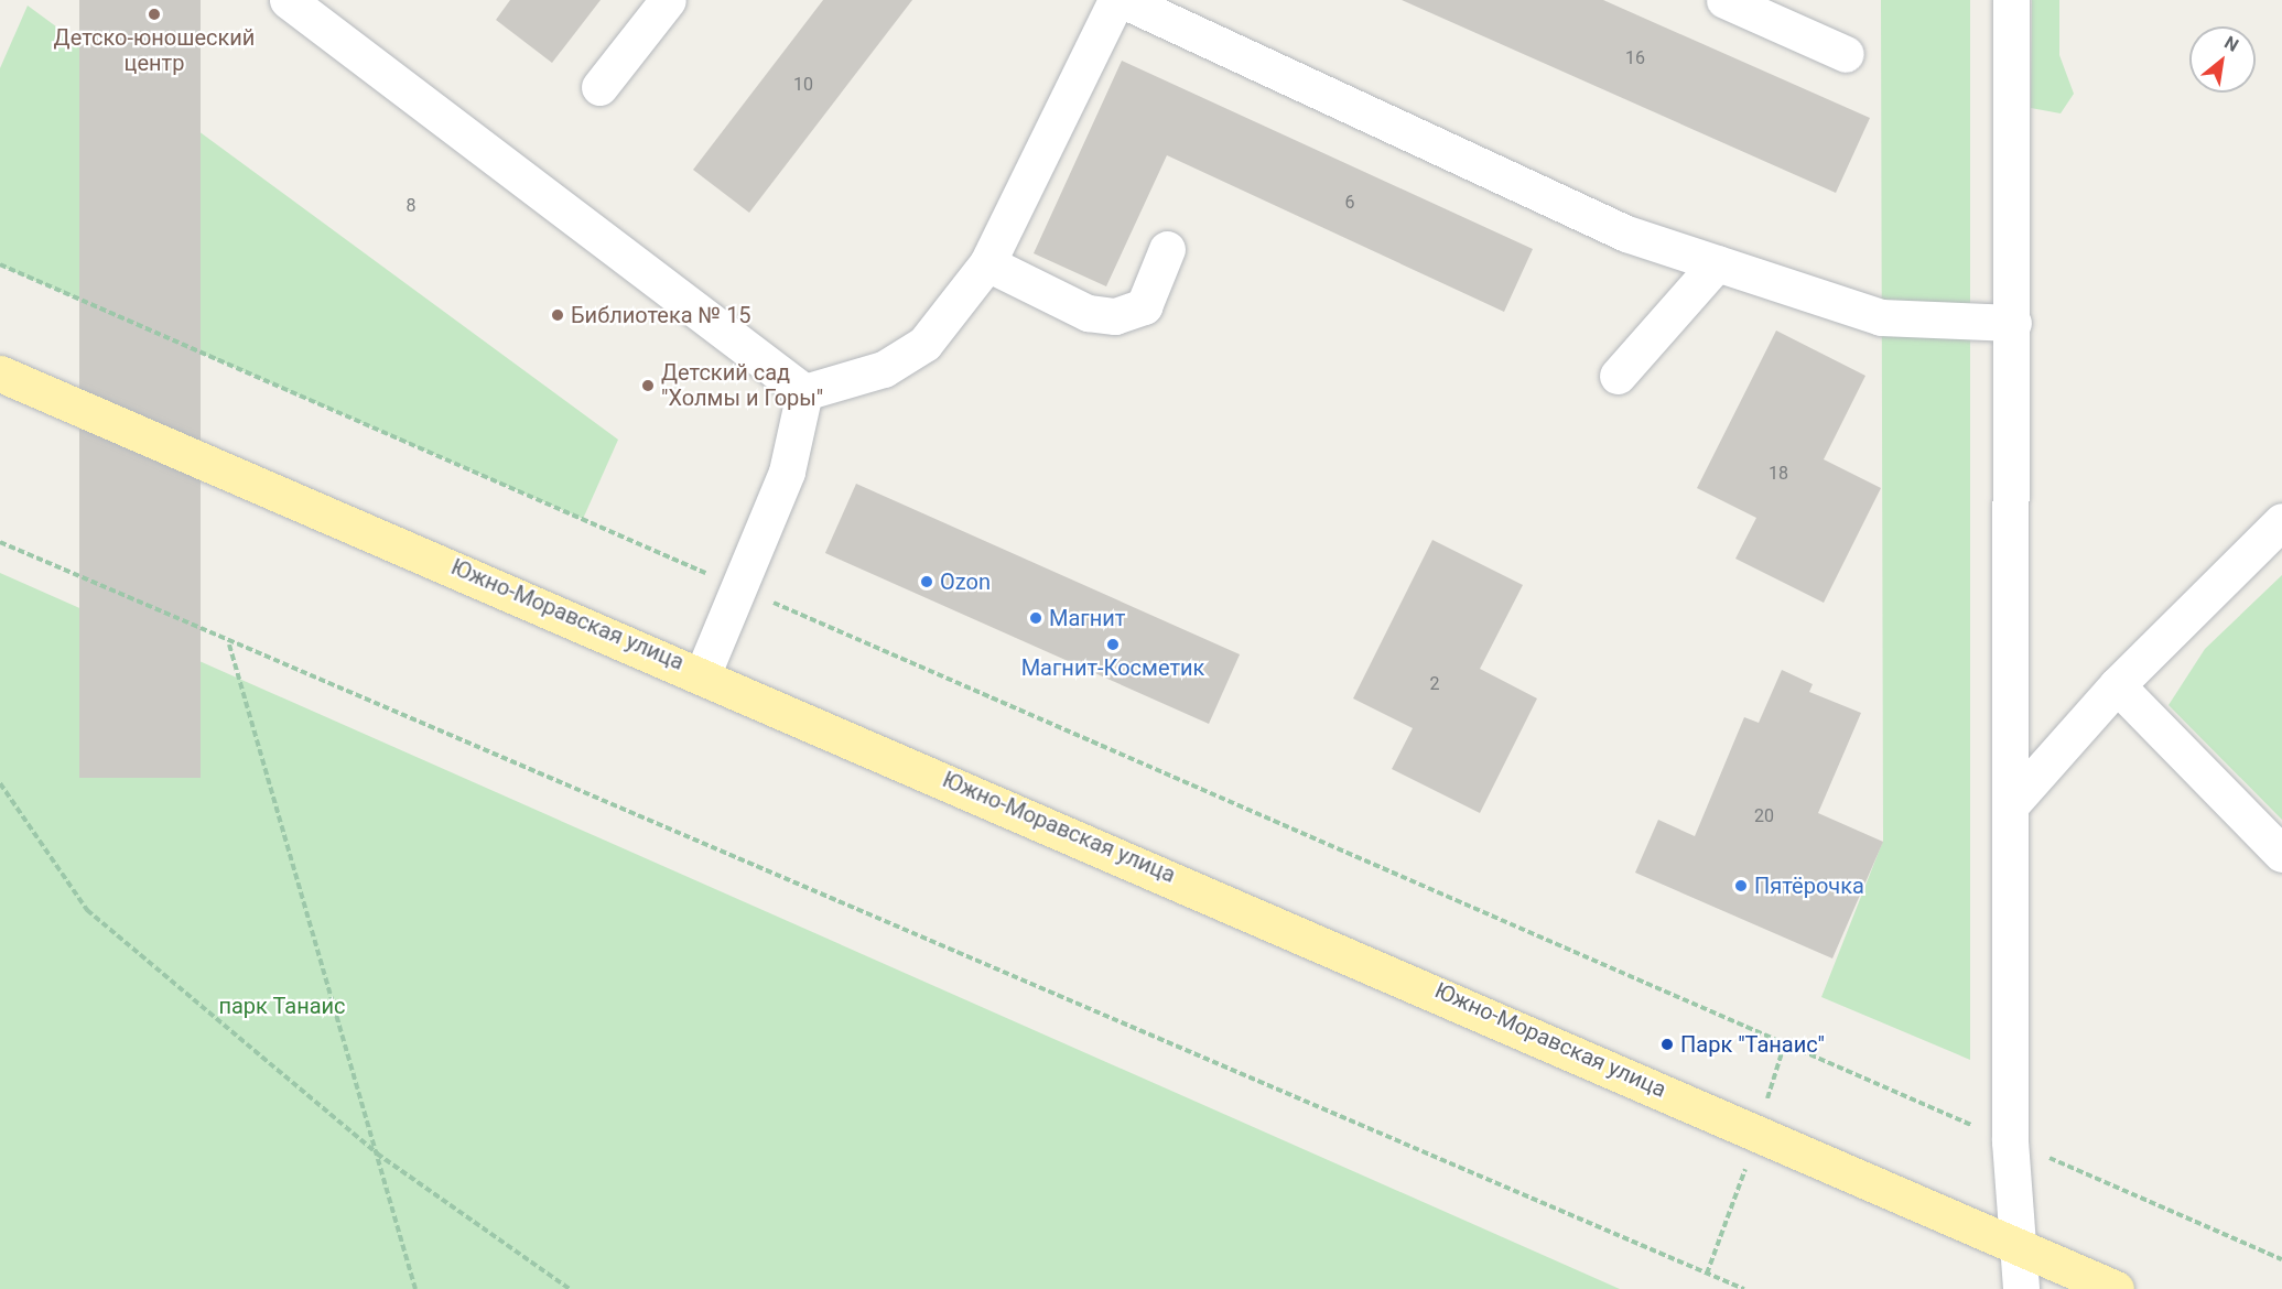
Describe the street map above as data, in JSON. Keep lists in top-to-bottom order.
{
  "streets": {
    "main road": ["Южно-Моравская улица"]
  },
  "parks": ["парк Танаис"],
  "places": [
    "Детско-юношеский центр",
    "Библиотека № 15",
    "Детский сад \"Холмы и Горы\"",
    "Ozon",
    "Магнит",
    "Магнит-Косметик",
    "Пятёрочка",
    "Парк \"Танаис\""
  ],
  "house_numbers": [
    "16",
    "10",
    "6",
    "8",
    "18",
    "2",
    "20"
  ],
  "north": "top right"
}
